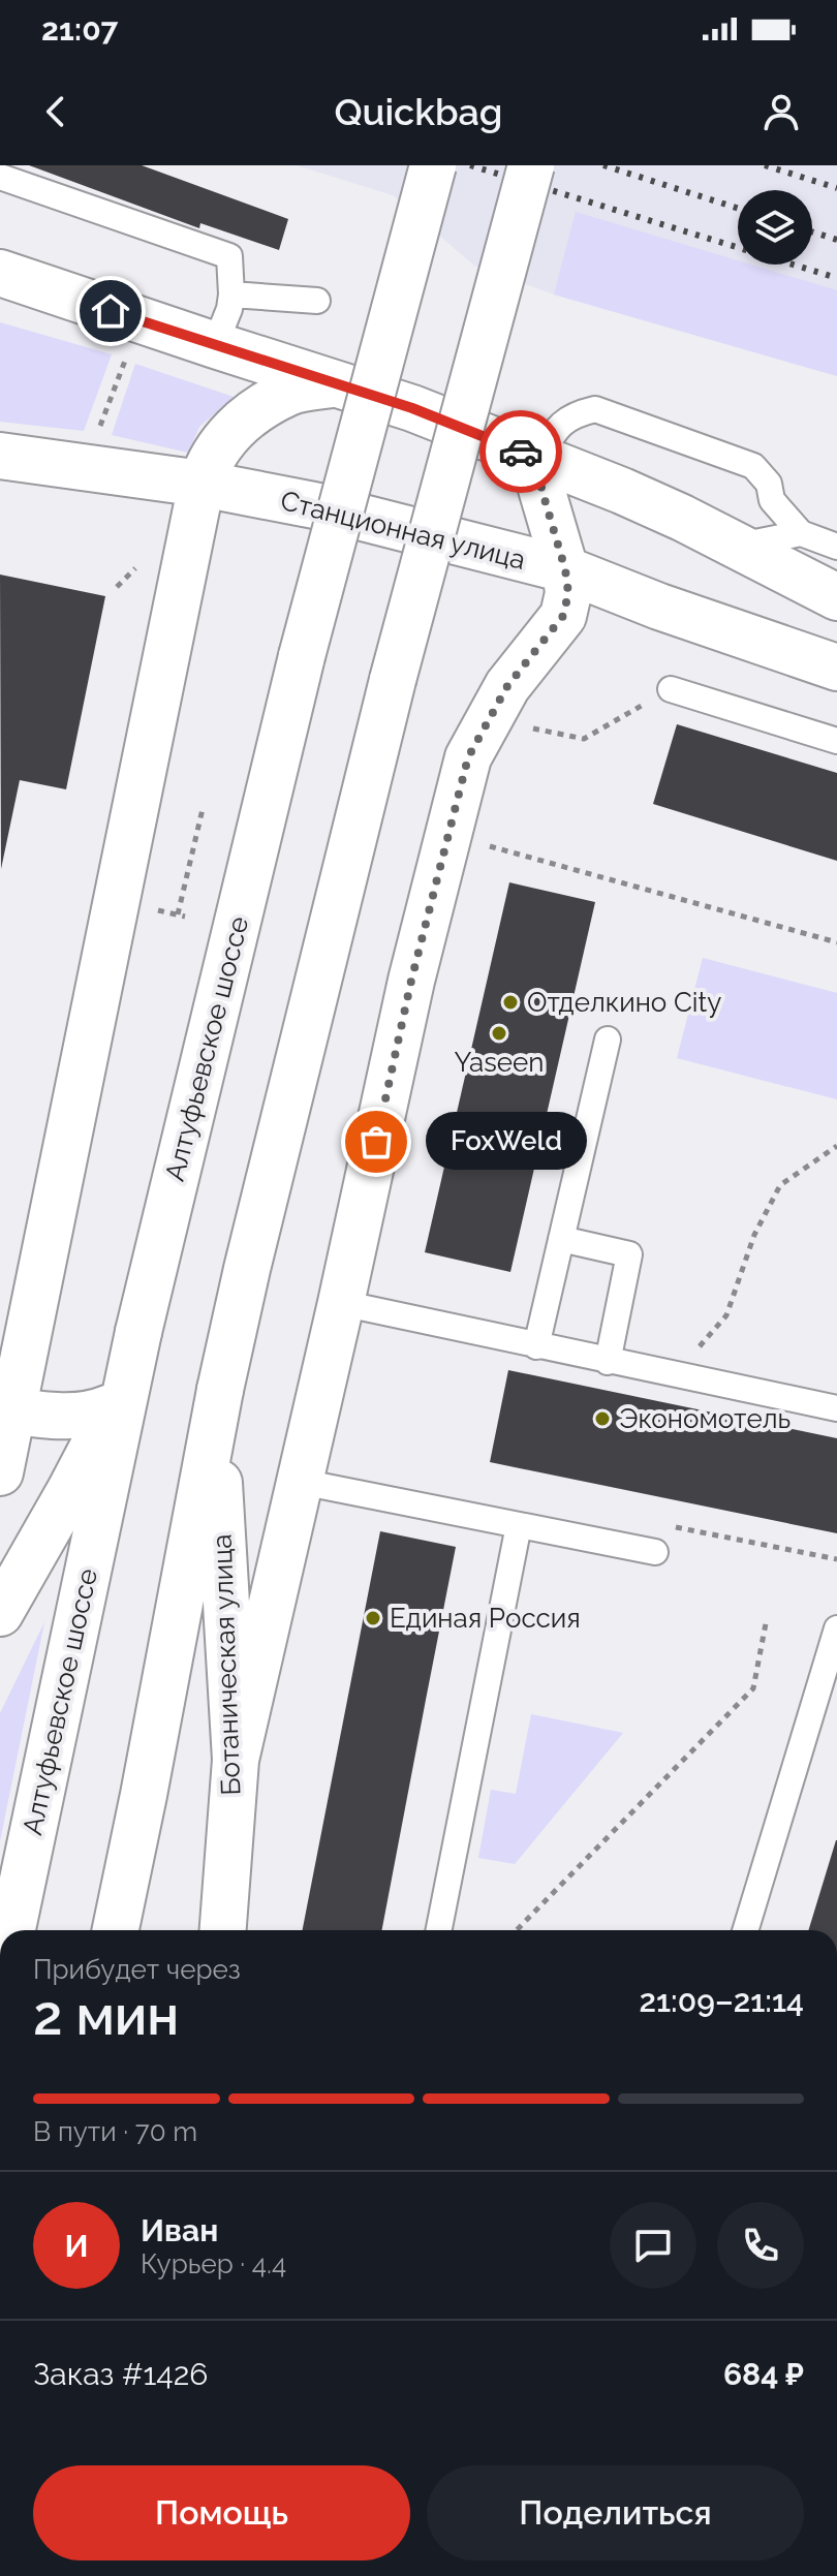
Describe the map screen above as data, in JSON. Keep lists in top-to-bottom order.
{
  "streets": {
    "main road": ["Станционная улица", "Алтуфьевское шоссе", "Ботаническая улица"]
  },
  "places": [
    "Отделкино City",
    "Yaseen",
    "FoxWeld",
    "Экономотель",
    "Единая Россия"
  ],
  "page": {
    "status": "21:07",
    "header": "Quickbag",
    "bubble": "FoxWeld",
    "heading": ["2 мин", "Прибудет через", "21:09–21:14"],
    "panel": [
      "Иван",
      "Курьер · 4.4",
      "Заказ #1426",
      "684 ₽"
    ],
    "bar": "В пути · 70 m",
    "round": "И",
    "buttons": ["Помощь", "Поделиться"]
  }
}
